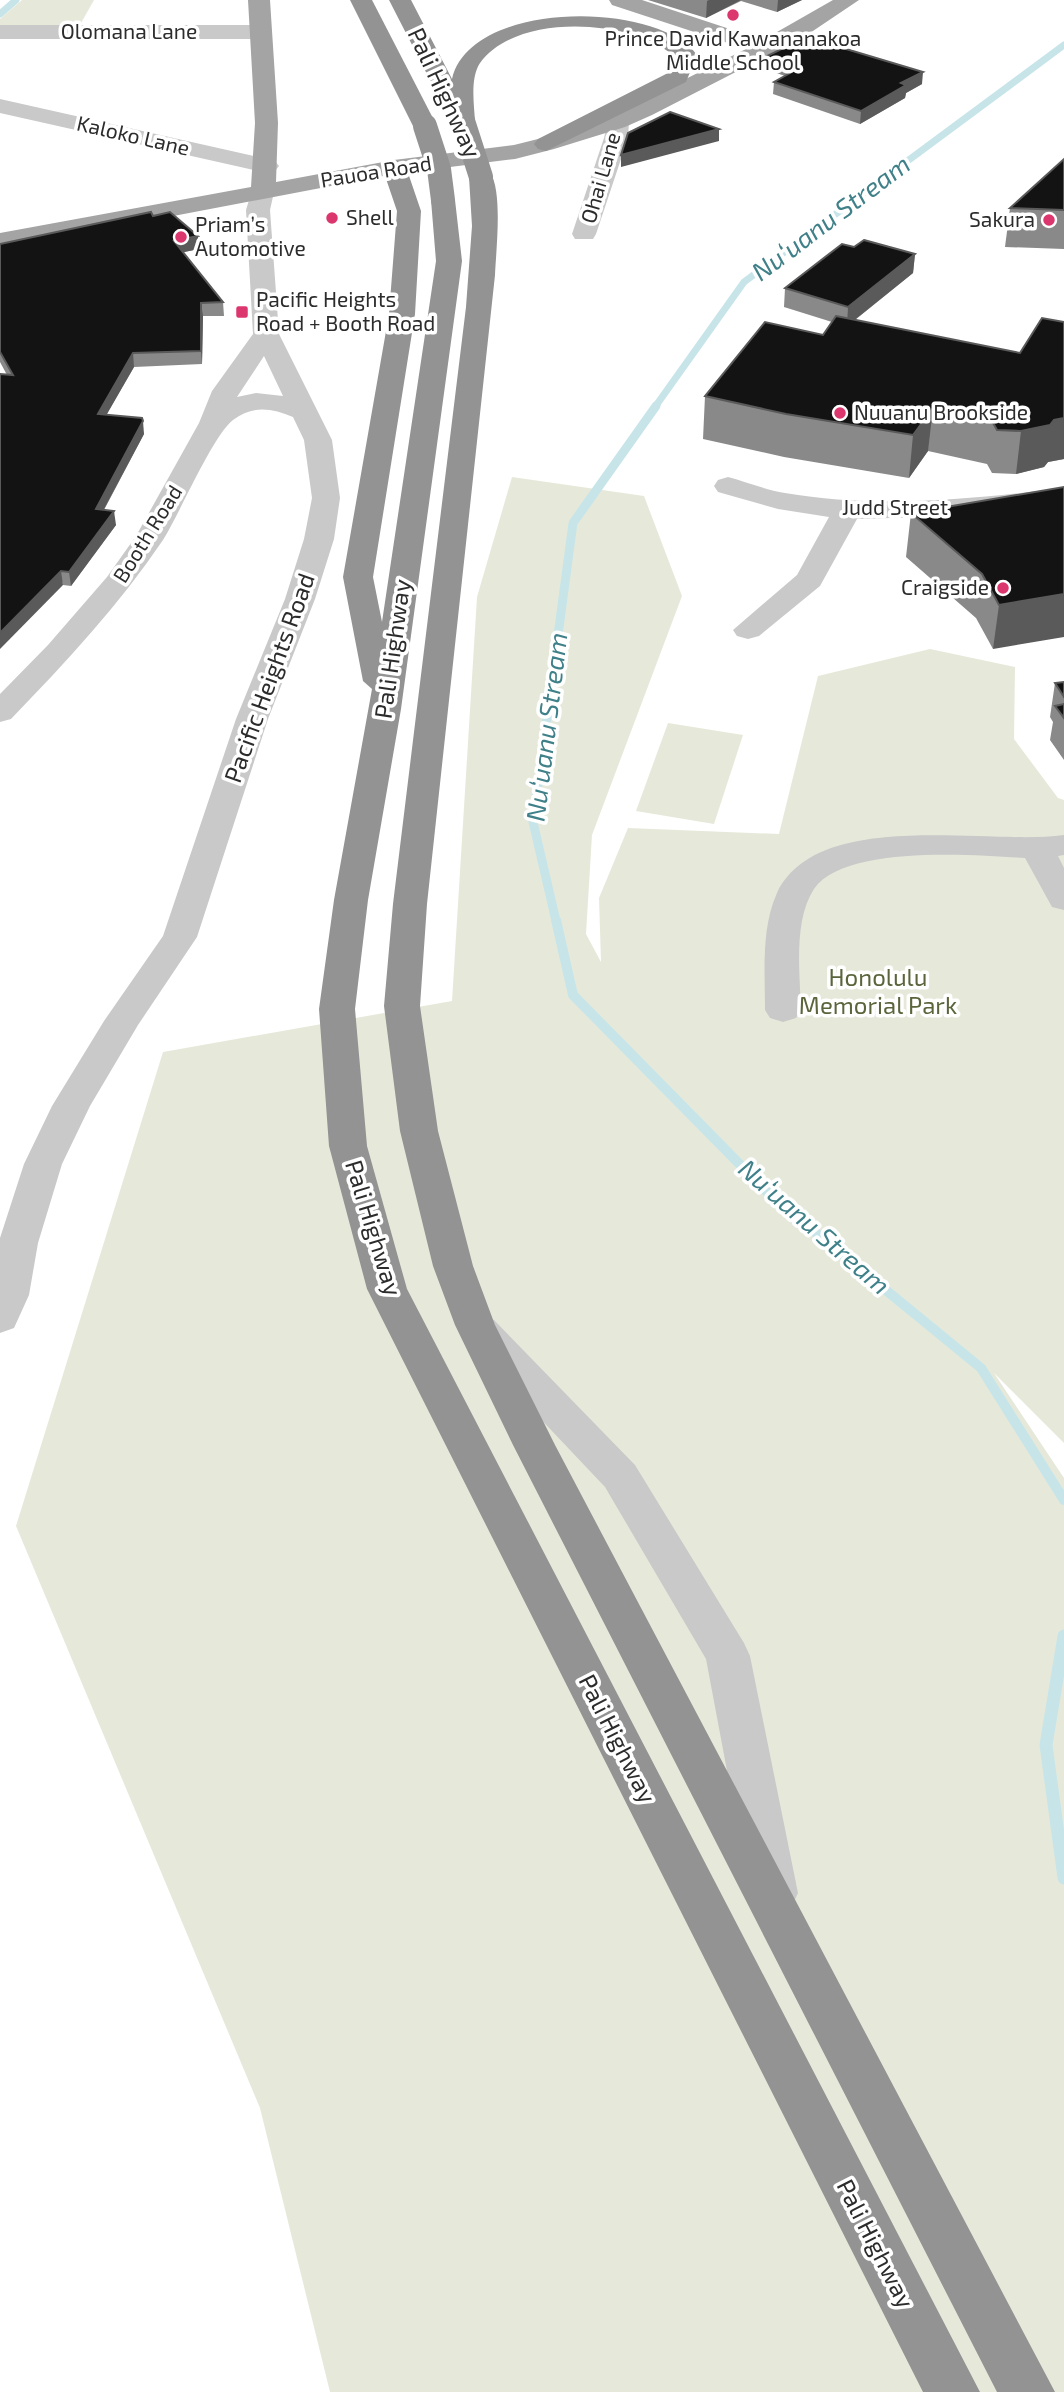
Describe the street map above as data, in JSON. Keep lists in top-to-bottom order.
{
  "streets": {
    "highway": ["Pali Highway"],
    "main road": ["Pauoa Road", "Pacific Heights Road"],
    "street": [
      "Olomana Lane",
      "Kaloko Lane",
      "Ohai Lane",
      "Judd Street",
      "Booth Road"
    ]
  },
  "crossings": [
    ["Olomana Lane", "Pacific Heights Road"],
    ["Kaloko Lane", "Pacific Heights Road"],
    ["Pauoa Road", "Ohai Lane"],
    ["Pauoa Road", "Pacific Heights Road"],
    ["Booth Road", "Pacific Heights Road"]
  ],
  "water": ["Nuʻuanu Stream"],
  "parks": ["Honolulu Memorial Park"],
  "places": {
    "other": [
      "Prince David Kawananakoa Middle School",
      "Shell",
      "Sakura",
      "Priam’s Automotive",
      "Nuuanu Brookside",
      "Craigside"
    ],
    "transit": ["Pacific Heights Road + Booth Road"]
  }
}
